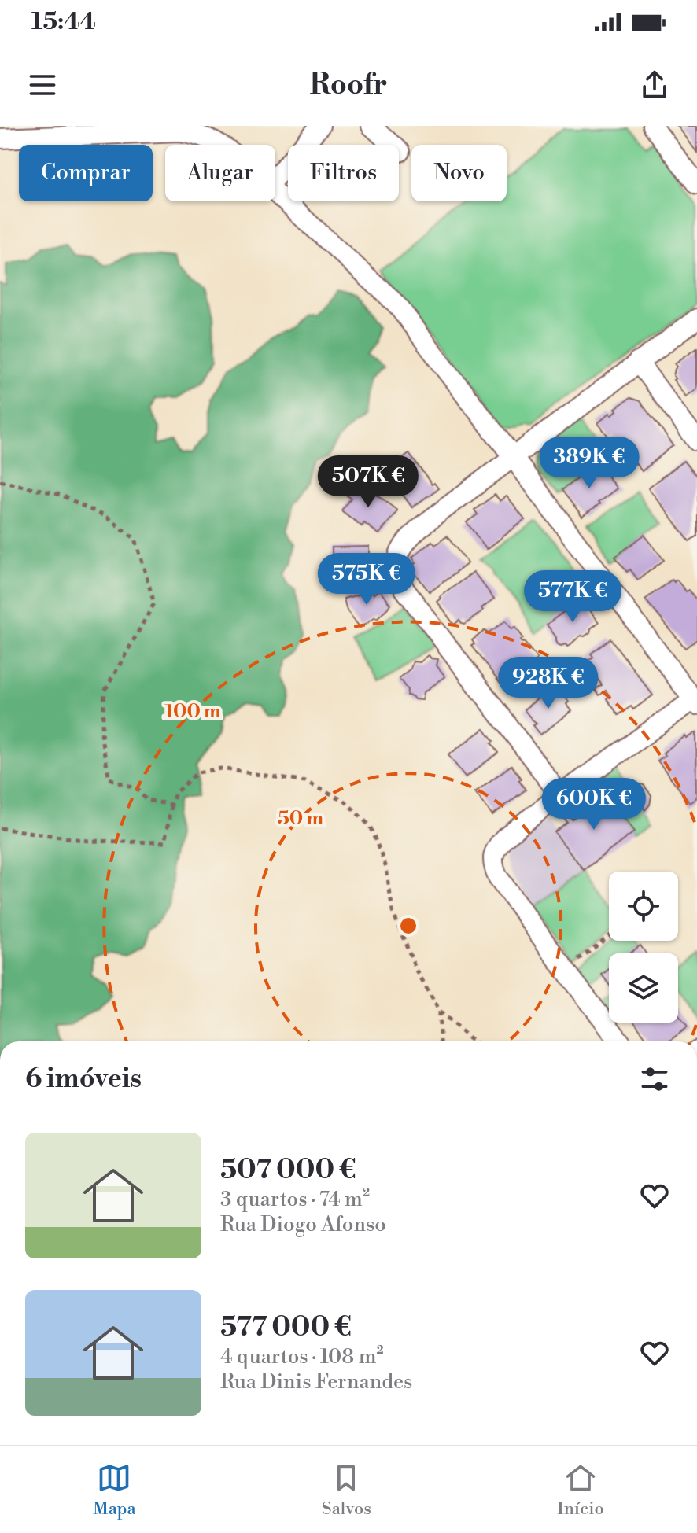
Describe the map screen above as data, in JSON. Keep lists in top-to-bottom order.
{
  "page": {
    "status": "15:44",
    "header": "Roofr",
    "chip": [
      "Comprar",
      "Alugar",
      "Filtros",
      "Novo"
    ],
    "price": [
      "389K €",
      "507K €",
      "575K €",
      "577K €",
      "928K €",
      "600K €"
    ],
    "heading": "6 imóveis",
    "list": [
      {
        "name": "507 000 €",
        "note": "3 quartos · 74 m² · Rua Diogo Afonso"
      },
      {
        "name": "577 000 €",
        "note": "4 quartos · 108 m² · Rua Dinis Fernandes"
      }
    ],
    "tabs": ["Mapa", "Salvos", "Início"]
  },
  "rings": ["100 m", "50 m"]
}
